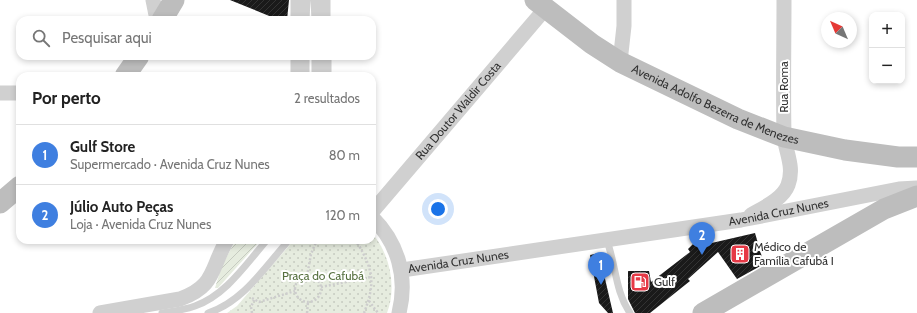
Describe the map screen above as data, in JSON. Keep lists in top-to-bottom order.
{
  "streets": {
    "main road": ["Avenida Adolfo Bezerra de Menezes"],
    "street": ["Rua Roma", "Rua Doutor Waldir Costa", "Avenida Cruz Nunes"]
  },
  "crossings": [
    ["Rua Roma", "Avenida Adolfo Bezerra de Menezes"],
    ["Rua Roma", "Avenida Cruz Nunes"],
    ["Avenida Adolfo Bezerra de Menezes", "Rua Doutor Waldir Costa"]
  ],
  "parks": ["Praça do Cafubá"],
  "places": {
    "building": ["Médico de Família Cafubá I"],
    "fuel station": ["Gulf"]
  },
  "north": "top left",
  "page": {
    "map_buttons": ["+", "−"],
    "search": "Pesquisar aqui",
    "heading": ["Por perto", "2 resultados"],
    "list": [
      {
        "mark": "1",
        "name": "Gulf Store",
        "note": "Supermercado · Avenida Cruz Nunes",
        "value": "80 m"
      },
      {
        "mark": "2",
        "name": "Júlio Auto Peças",
        "note": "Loja · Avenida Cruz Nunes",
        "value": "120 m"
      }
    ],
    "pins": ["2", "1"]
  }
}
